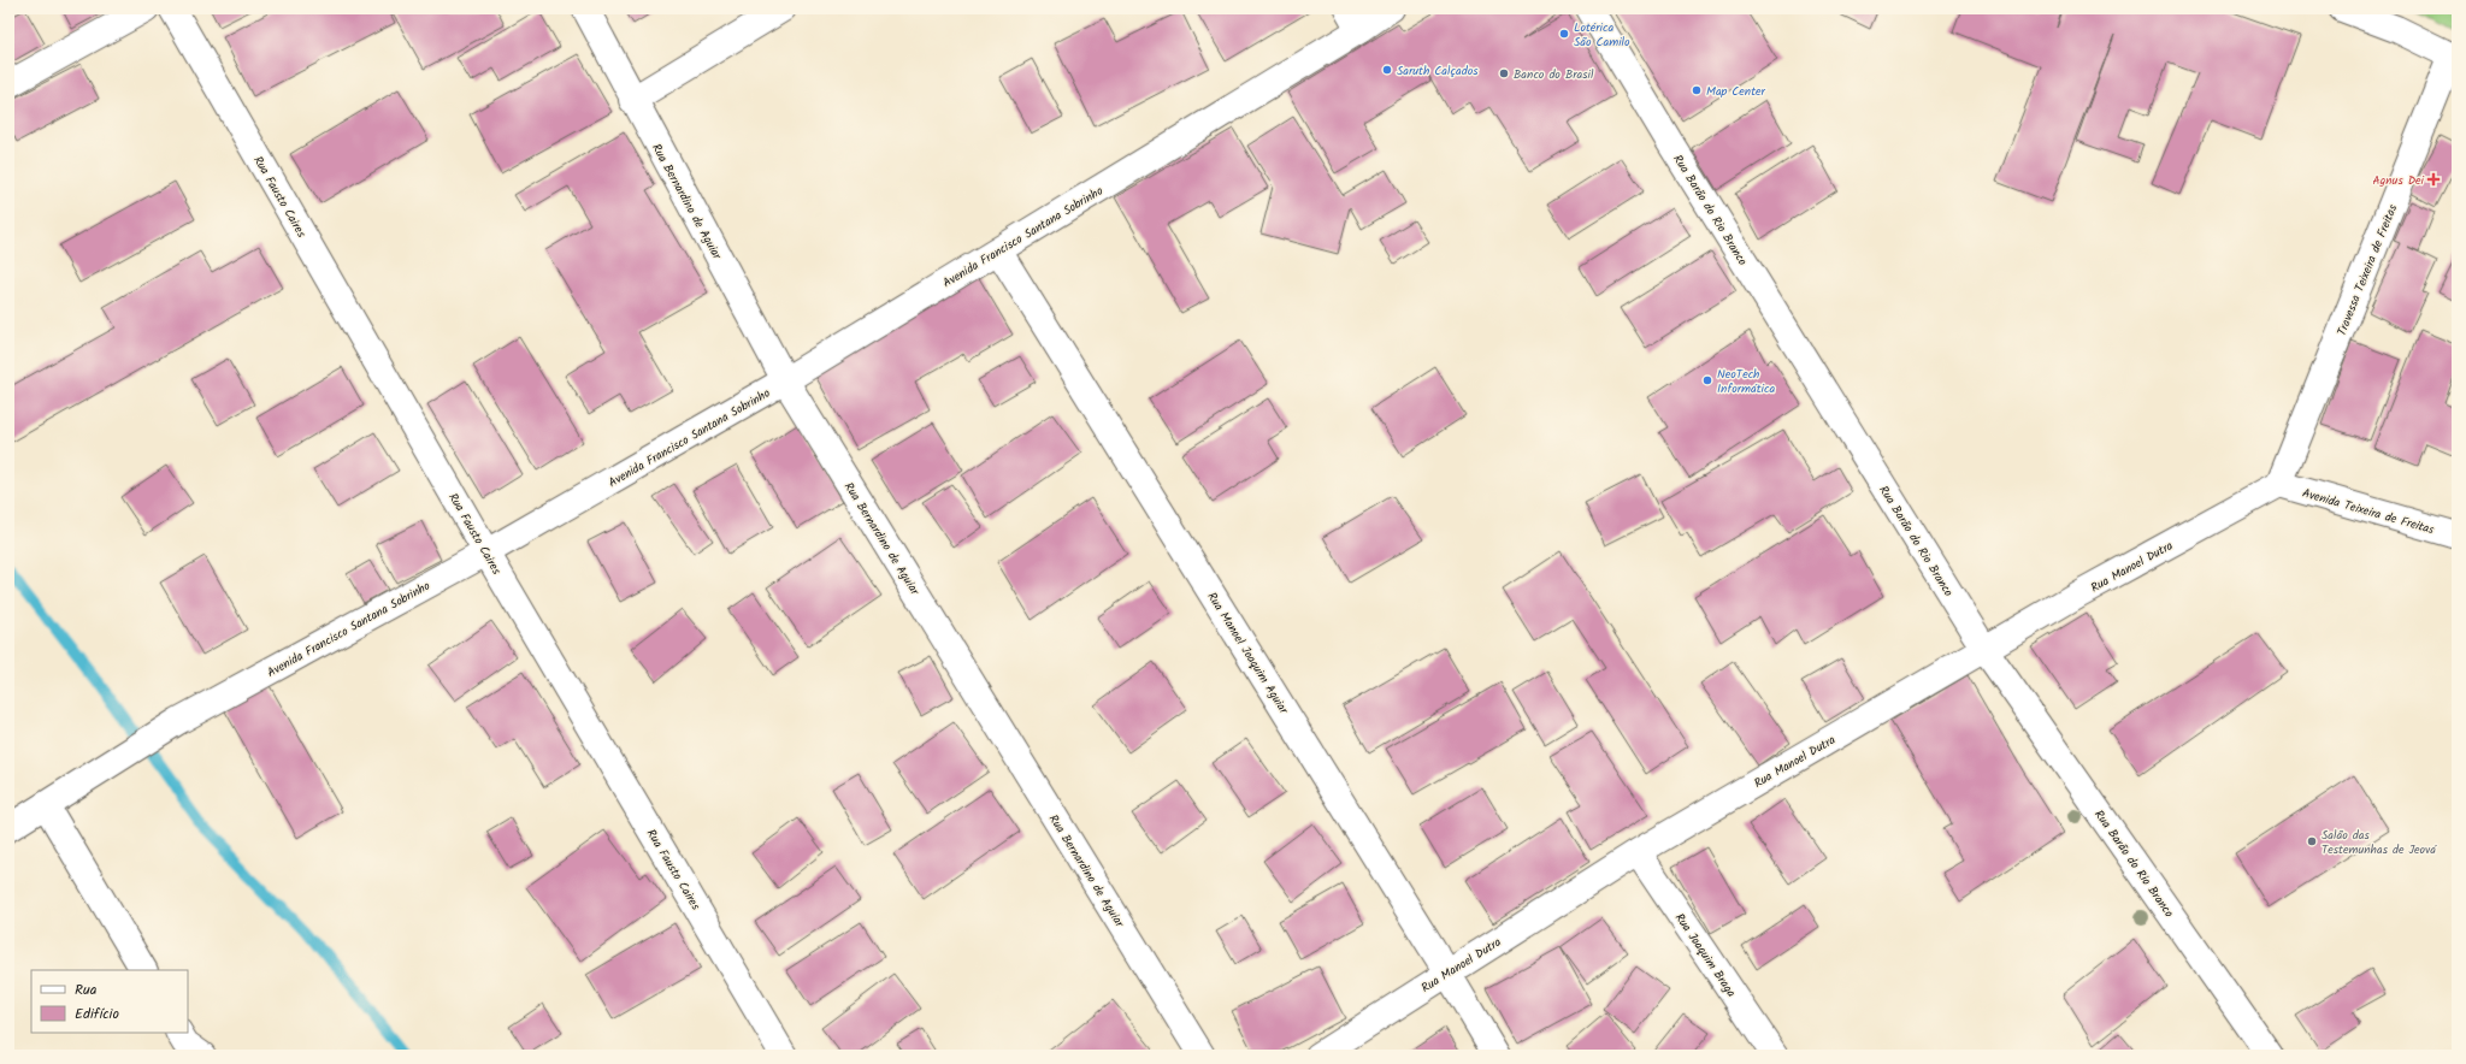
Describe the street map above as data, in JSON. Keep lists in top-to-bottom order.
{
  "streets": {
    "street": [
      "Rua Fausto Caires",
      "Rua Bernardino de Aguiar",
      "Rua Barão do Rio Branco",
      "Avenida Francisco Santana Sobrinho",
      "Travessa Teixeira de Freitas",
      "Avenida Teixeira de Freitas",
      "Rua Manoel Dutra",
      "Rua Manoel Joaquim Aguiar",
      "Rua Joaquim Braga"
    ]
  },
  "crossings": [
    ["Rua Fausto Caires", "Avenida Francisco Santana Sobrinho"],
    ["Rua Bernardino de Aguiar", "Avenida Francisco Santana Sobrinho"],
    ["Rua Barão do Rio Branco", "Rua Manoel Dutra"],
    ["Avenida Francisco Santana Sobrinho", "Rua Manoel Joaquim Aguiar"],
    ["Travessa Teixeira de Freitas", "Avenida Teixeira de Freitas"],
    ["Travessa Teixeira de Freitas", "Rua Manoel Dutra"],
    ["Avenida Teixeira de Freitas", "Rua Manoel Dutra"],
    ["Rua Manoel Dutra", "Rua Manoel Joaquim Aguiar"],
    ["Rua Manoel Dutra", "Rua Joaquim Braga"]
  ],
  "places": {
    "other": [
      "Lotérica São Camilo",
      "Saruth Calçados",
      "Banco do Brasil",
      "Map Center",
      "NeoTech Informática",
      "Salão das Testemunhas de Jeová"
    ],
    "health": ["Agnus Dei"]
  },
  "legend": ["Rua", "Edifício"]
}
